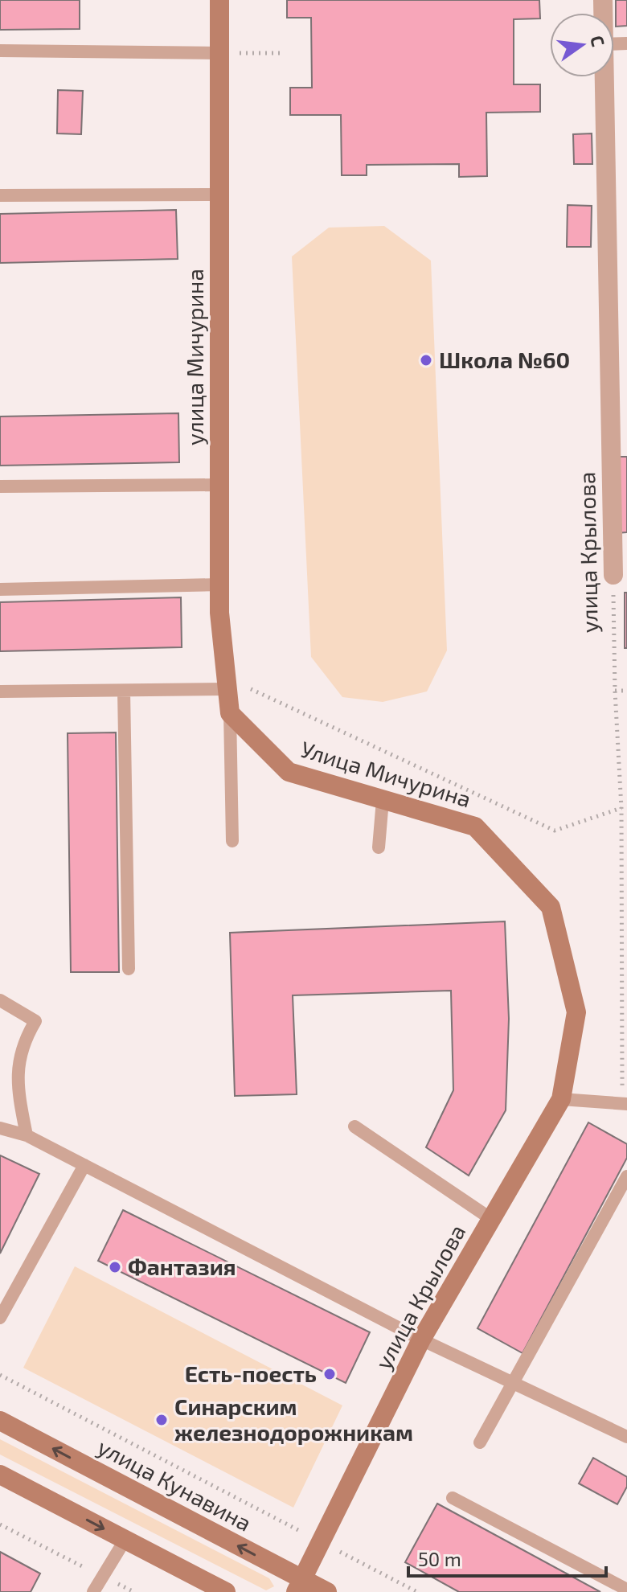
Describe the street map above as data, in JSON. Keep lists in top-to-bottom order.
{
  "streets": {
    "street": [
      "улица Мичурина",
      "улица Крылова",
      "Улица Мичурина",
      "улица Кунавина"
    ]
  },
  "crossings": [
    ["улица Мичурина", "Улица Мичурина"],
    ["улица Крылова", "Улица Мичурина"],
    ["улица Крылова", "улица Кунавина"]
  ],
  "places": [
    "Школа №60",
    "Фантазия",
    "Есть-поесть",
    "Синарским железнодорожникам"
  ],
  "scale_bar": "50 m",
  "north": "right"
}
